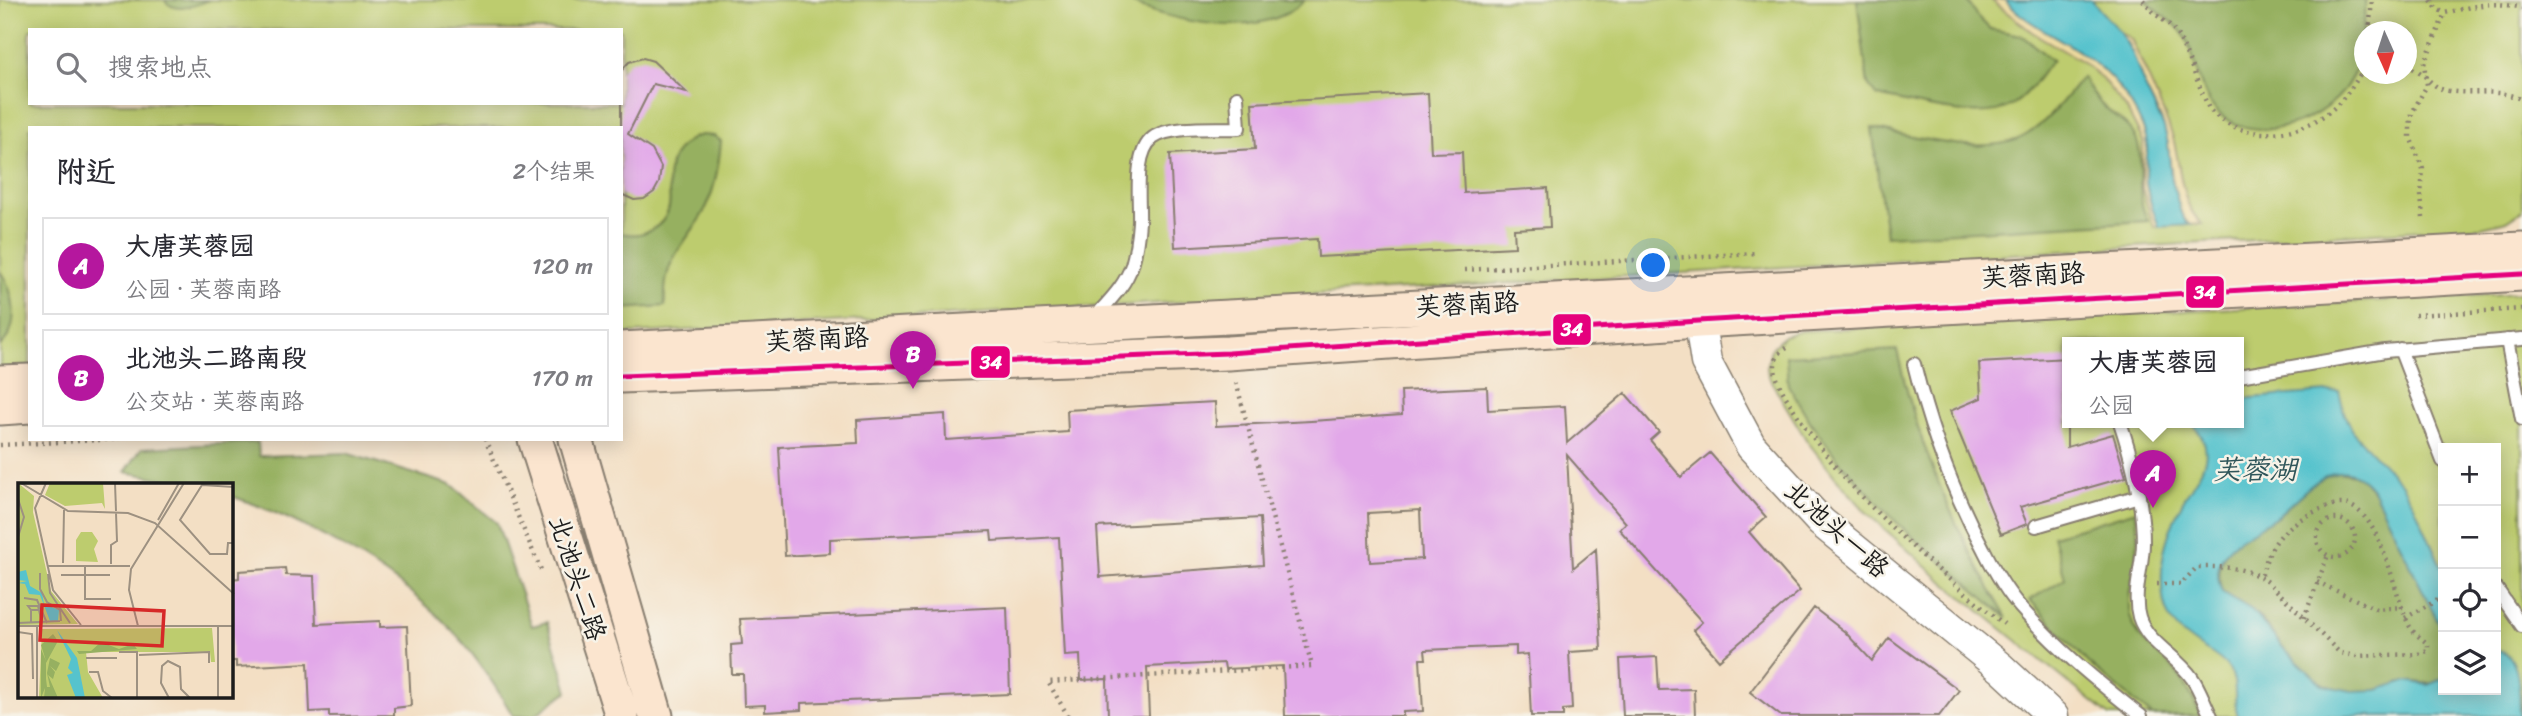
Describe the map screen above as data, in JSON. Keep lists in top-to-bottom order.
{
  "streets": {
    "main road": ["芙蓉南路", "北池头二路"],
    "street": ["北池头一路"]
  },
  "crossings": [
    ["芙蓉南路", "北池头一路"]
  ],
  "water": ["芙蓉湖"],
  "lines": ["transit line 34"],
  "north": "bottom",
  "page": {
    "search": "搜索地点",
    "heading": ["附近", "2个结果"],
    "list": [
      {
        "mark": "A",
        "name": "大唐芙蓉园",
        "note": "公园 · 芙蓉南路",
        "value": "120 m"
      },
      {
        "mark": "B",
        "name": "北池头二路南段",
        "note": "公交站 · 芙蓉南路",
        "value": "170 m"
      }
    ],
    "pins": ["B", "A"],
    "popup": ["大唐芙蓉园", "公园"],
    "map_buttons": ["+", "−"]
  }
}
